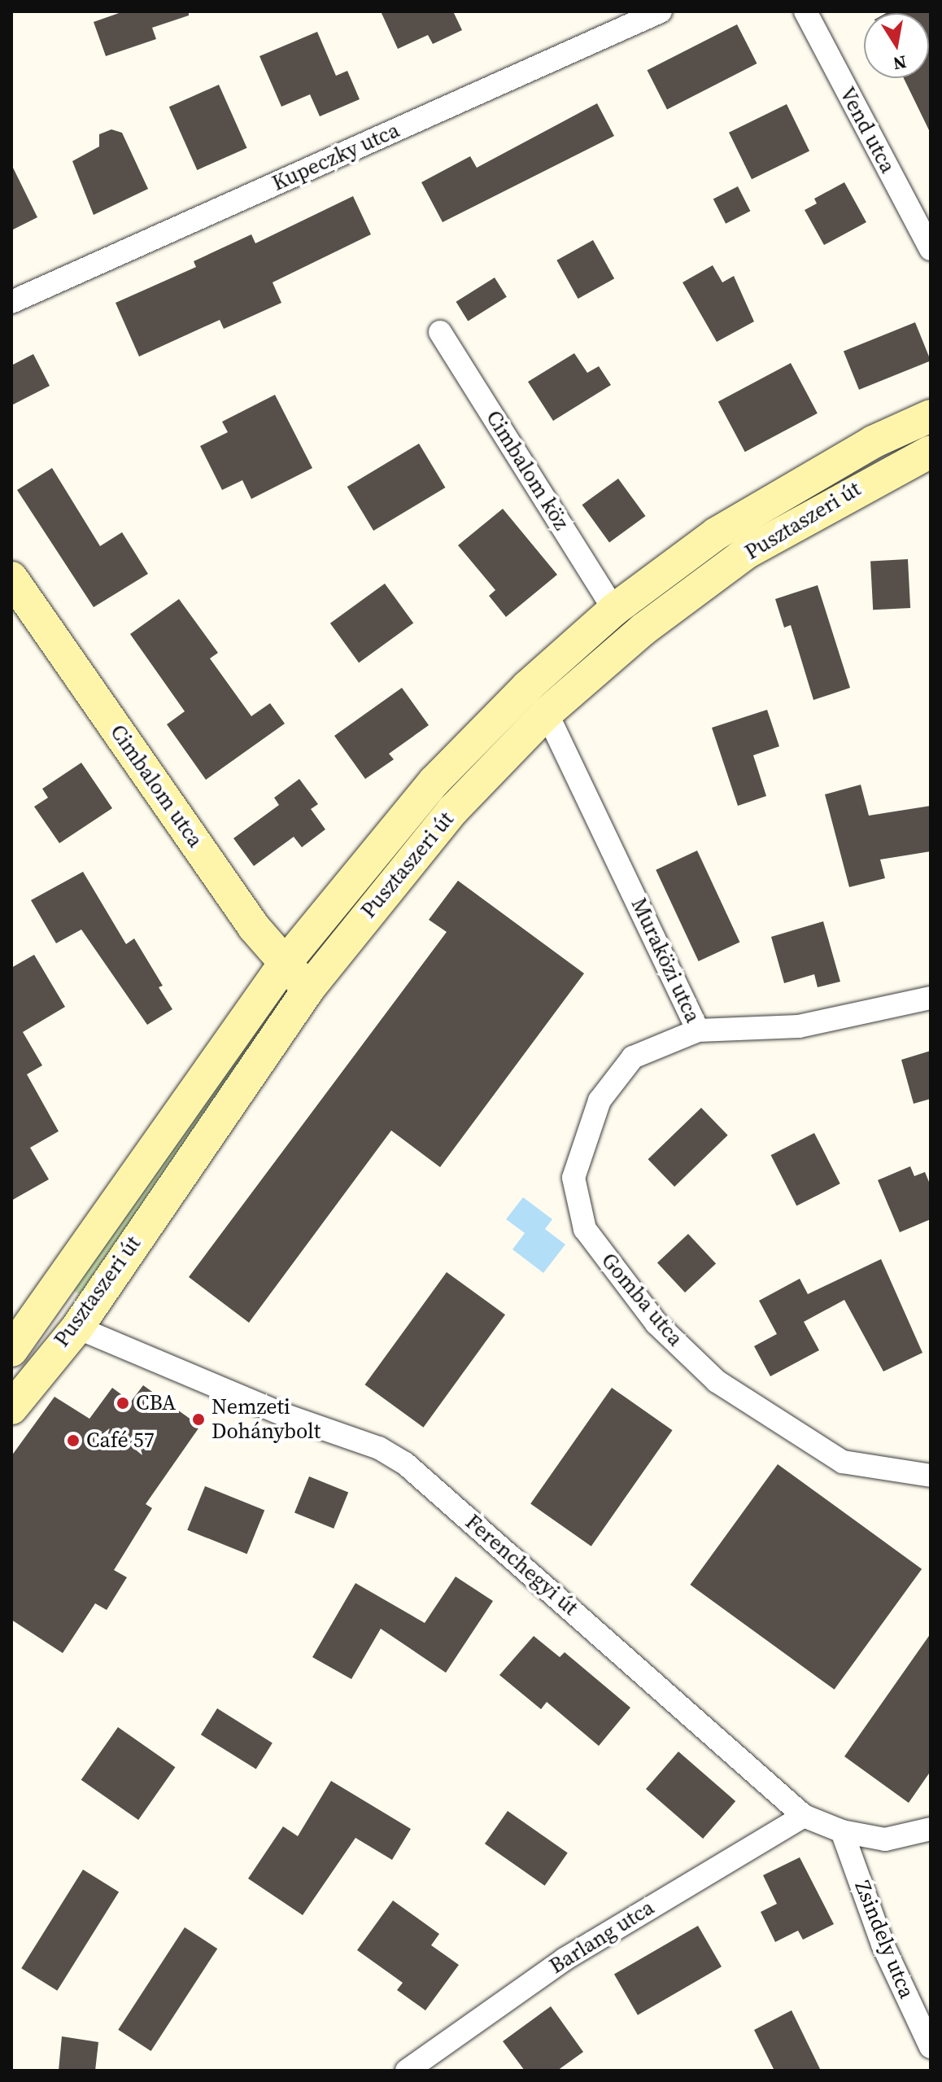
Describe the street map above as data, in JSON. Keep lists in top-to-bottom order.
{
  "streets": {
    "street": [
      "Vend utca",
      "Kupeczky utca",
      "Cimbalom köz",
      "Pusztaszeri út",
      "Cimbalom utca",
      "Muraközi utca",
      "Gomba utca",
      "Ferenchegyi út",
      "Barlang utca",
      "Zsindely utca"
    ]
  },
  "crossings": [
    ["Cimbalom köz", "Pusztaszeri út"],
    ["Pusztaszeri út", "Cimbalom utca"],
    ["Pusztaszeri út", "Muraközi utca"],
    ["Pusztaszeri út", "Ferenchegyi út"],
    ["Muraközi utca", "Gomba utca"],
    ["Ferenchegyi út", "Barlang utca"],
    ["Ferenchegyi út", "Zsindely utca"]
  ],
  "places": ["CBA", "Nemzeti Dohánybolt", "Café 57"],
  "north": "bottom"
}
